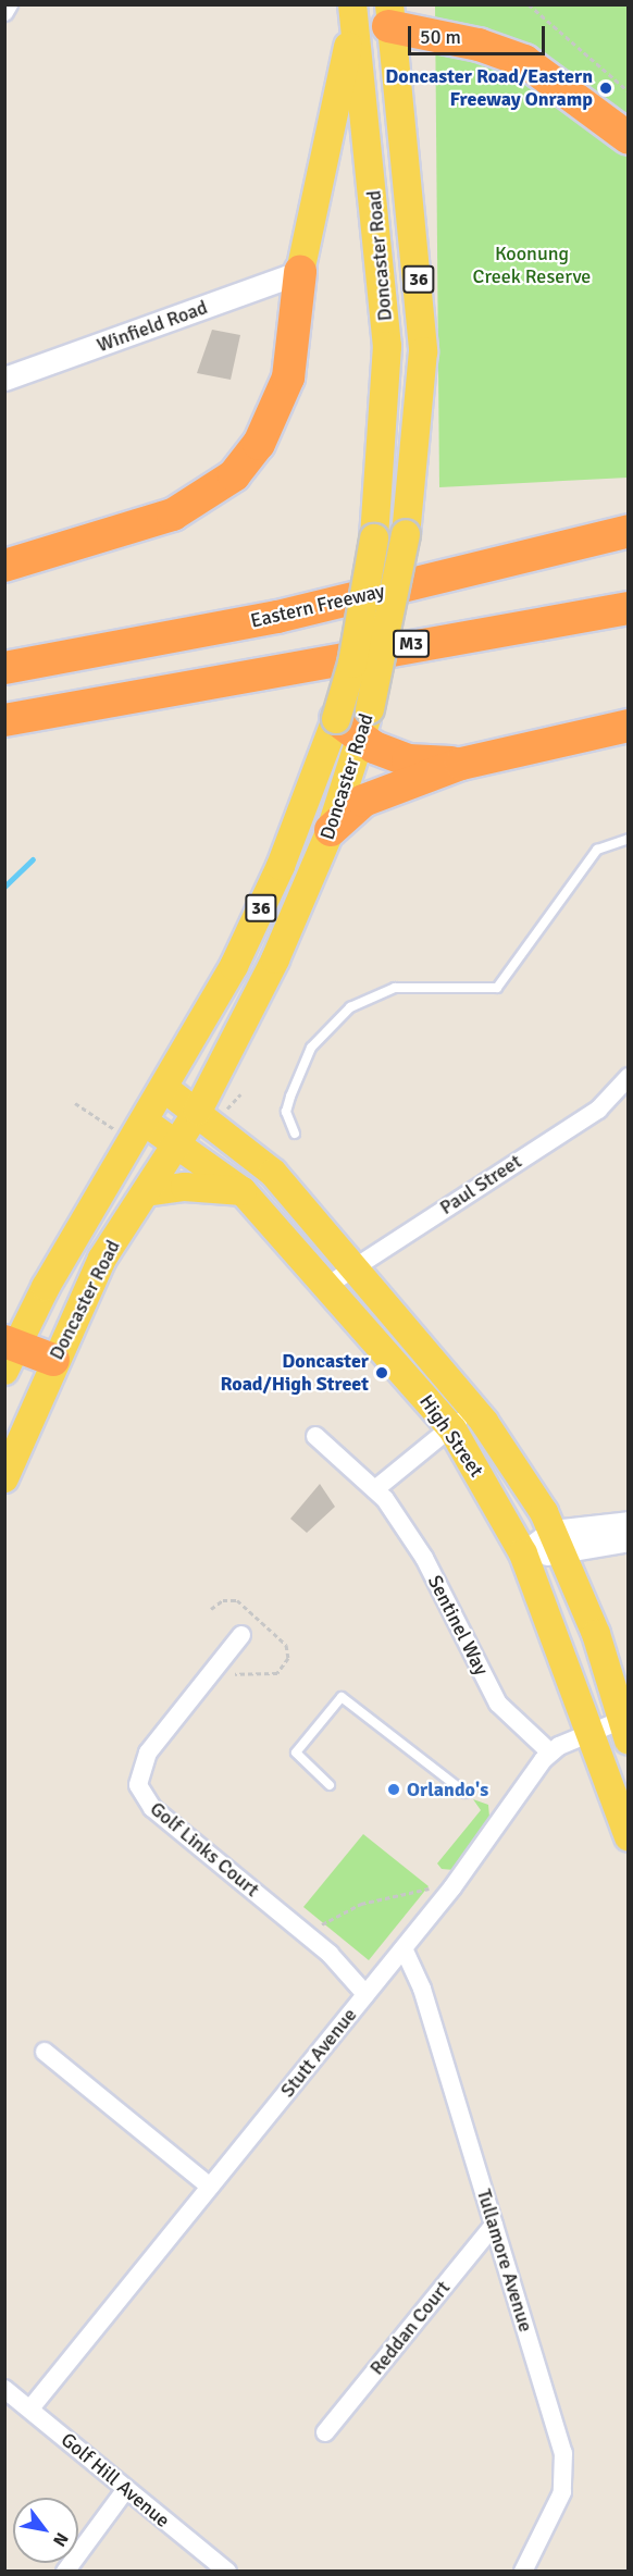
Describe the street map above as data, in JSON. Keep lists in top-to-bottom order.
{
  "streets": {
    "highway": ["36", "Eastern Freeway", "M3"],
    "main road": ["Doncaster Road", "High Street"],
    "street": [
      "Winfield Road",
      "Paul Street",
      "Sentinel Way",
      "Golf Links Court",
      "Stutt Avenue",
      "Tullamore Avenue",
      "Reddan Court",
      "Golf Hill Avenue"
    ]
  },
  "crossings": [
    ["Doncaster Road", "36"],
    ["Doncaster Road", "Winfield Road"],
    ["Doncaster Road", "High Street"],
    ["36", "Winfield Road"],
    ["Paul Street", "High Street"],
    ["High Street", "Stutt Avenue"],
    ["Sentinel Way", "Stutt Avenue"],
    ["Golf Links Court", "Stutt Avenue"],
    ["Stutt Avenue", "Tullamore Avenue"],
    ["Stutt Avenue", "Golf Hill Avenue"],
    ["Tullamore Avenue", "Reddan Court"]
  ],
  "parks": ["Koonung Creek Reserve"],
  "places": ["Doncaster Road/Eastern Freeway Onramp", "Doncaster Road/High Street", "Orlando's"],
  "scale_bar": "50 m",
  "north": "bottom right"
}
